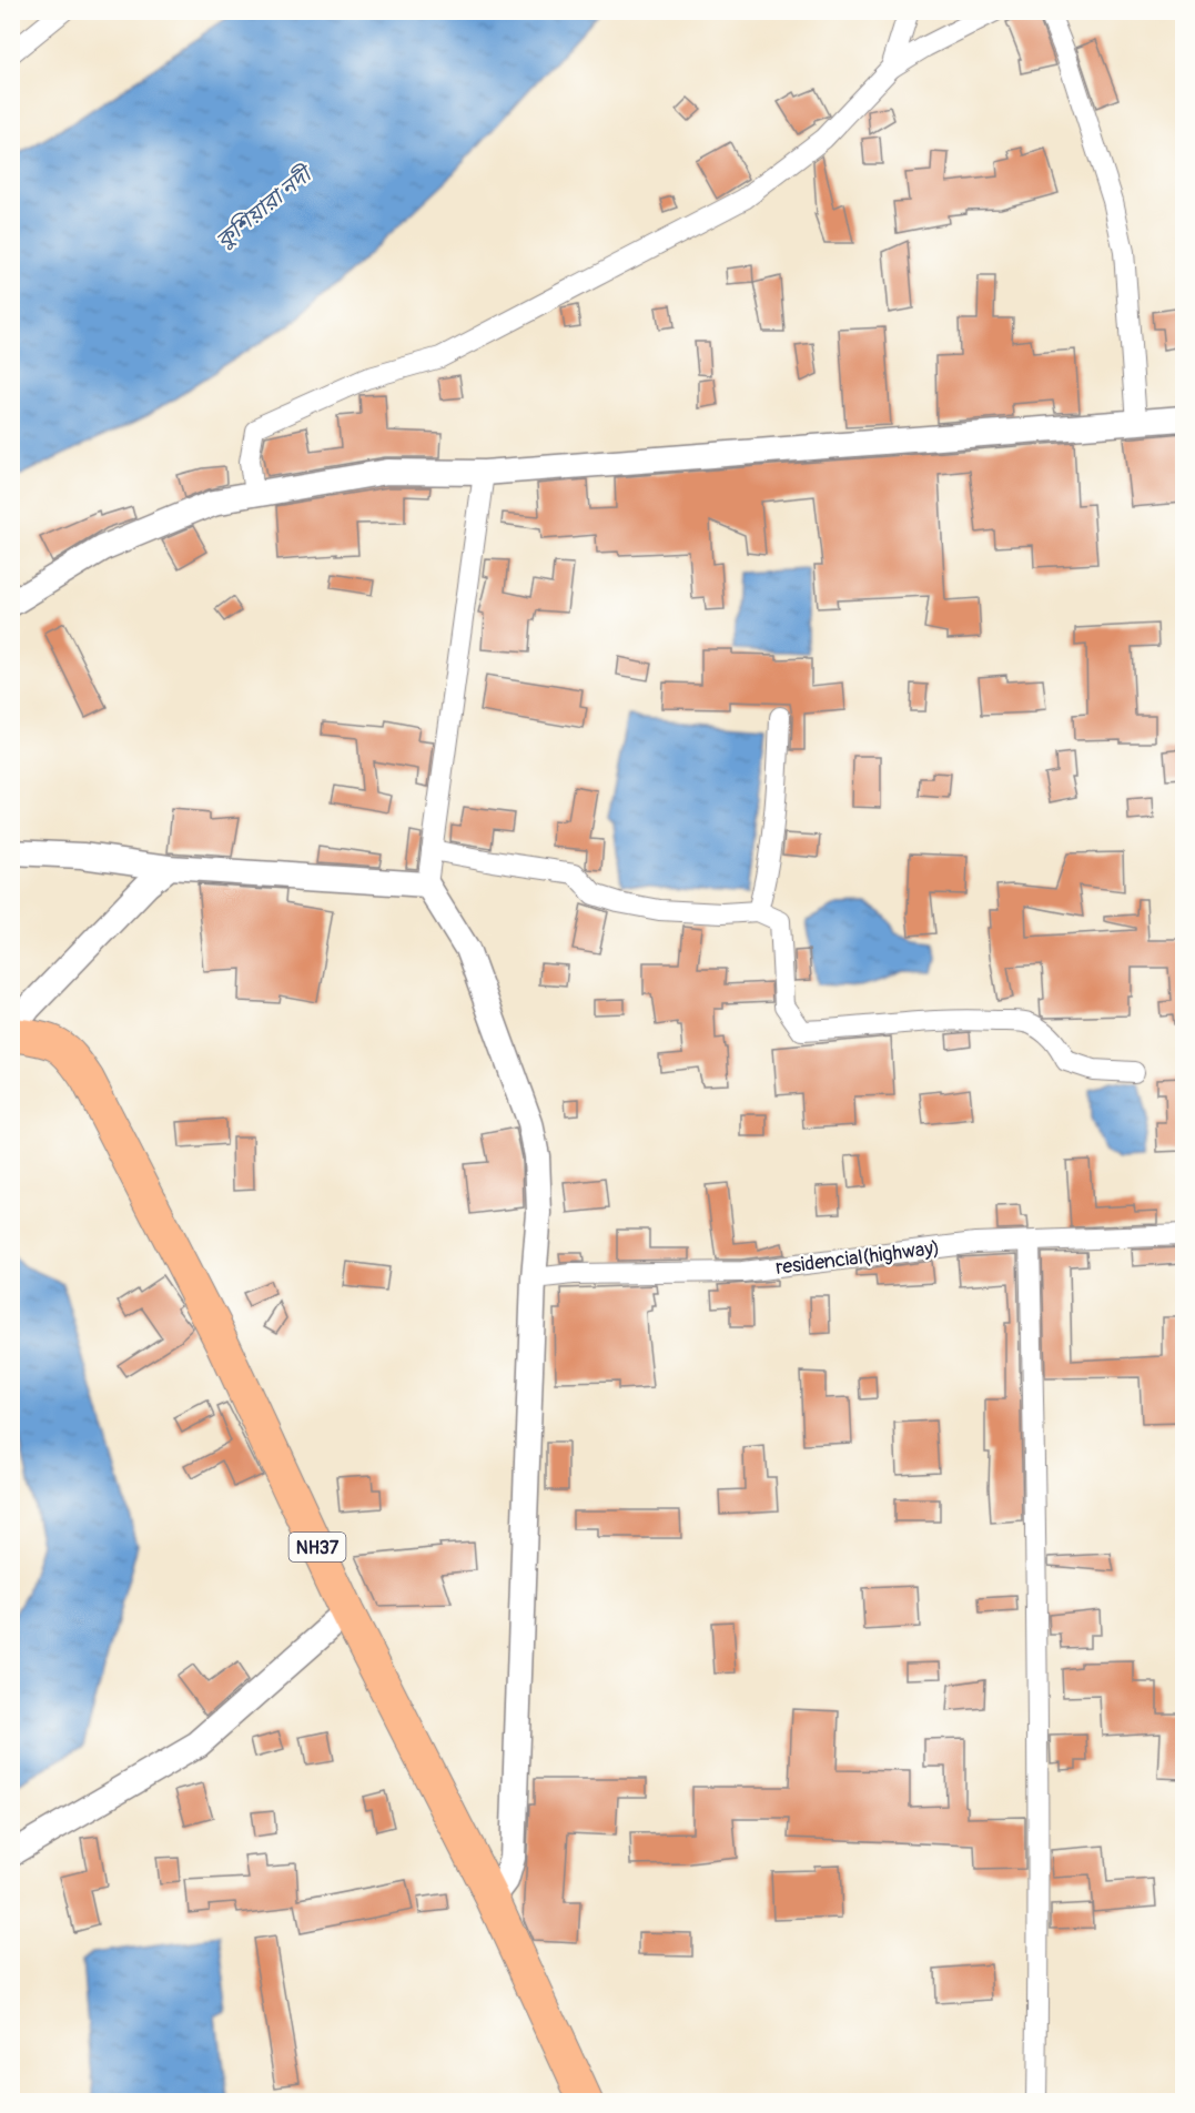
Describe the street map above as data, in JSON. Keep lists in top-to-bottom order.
{
  "streets": {
    "highway": ["NH37"],
    "street": ["residencial(highway)"]
  },
  "water": ["কুশিয়ারা নদী"]
}
